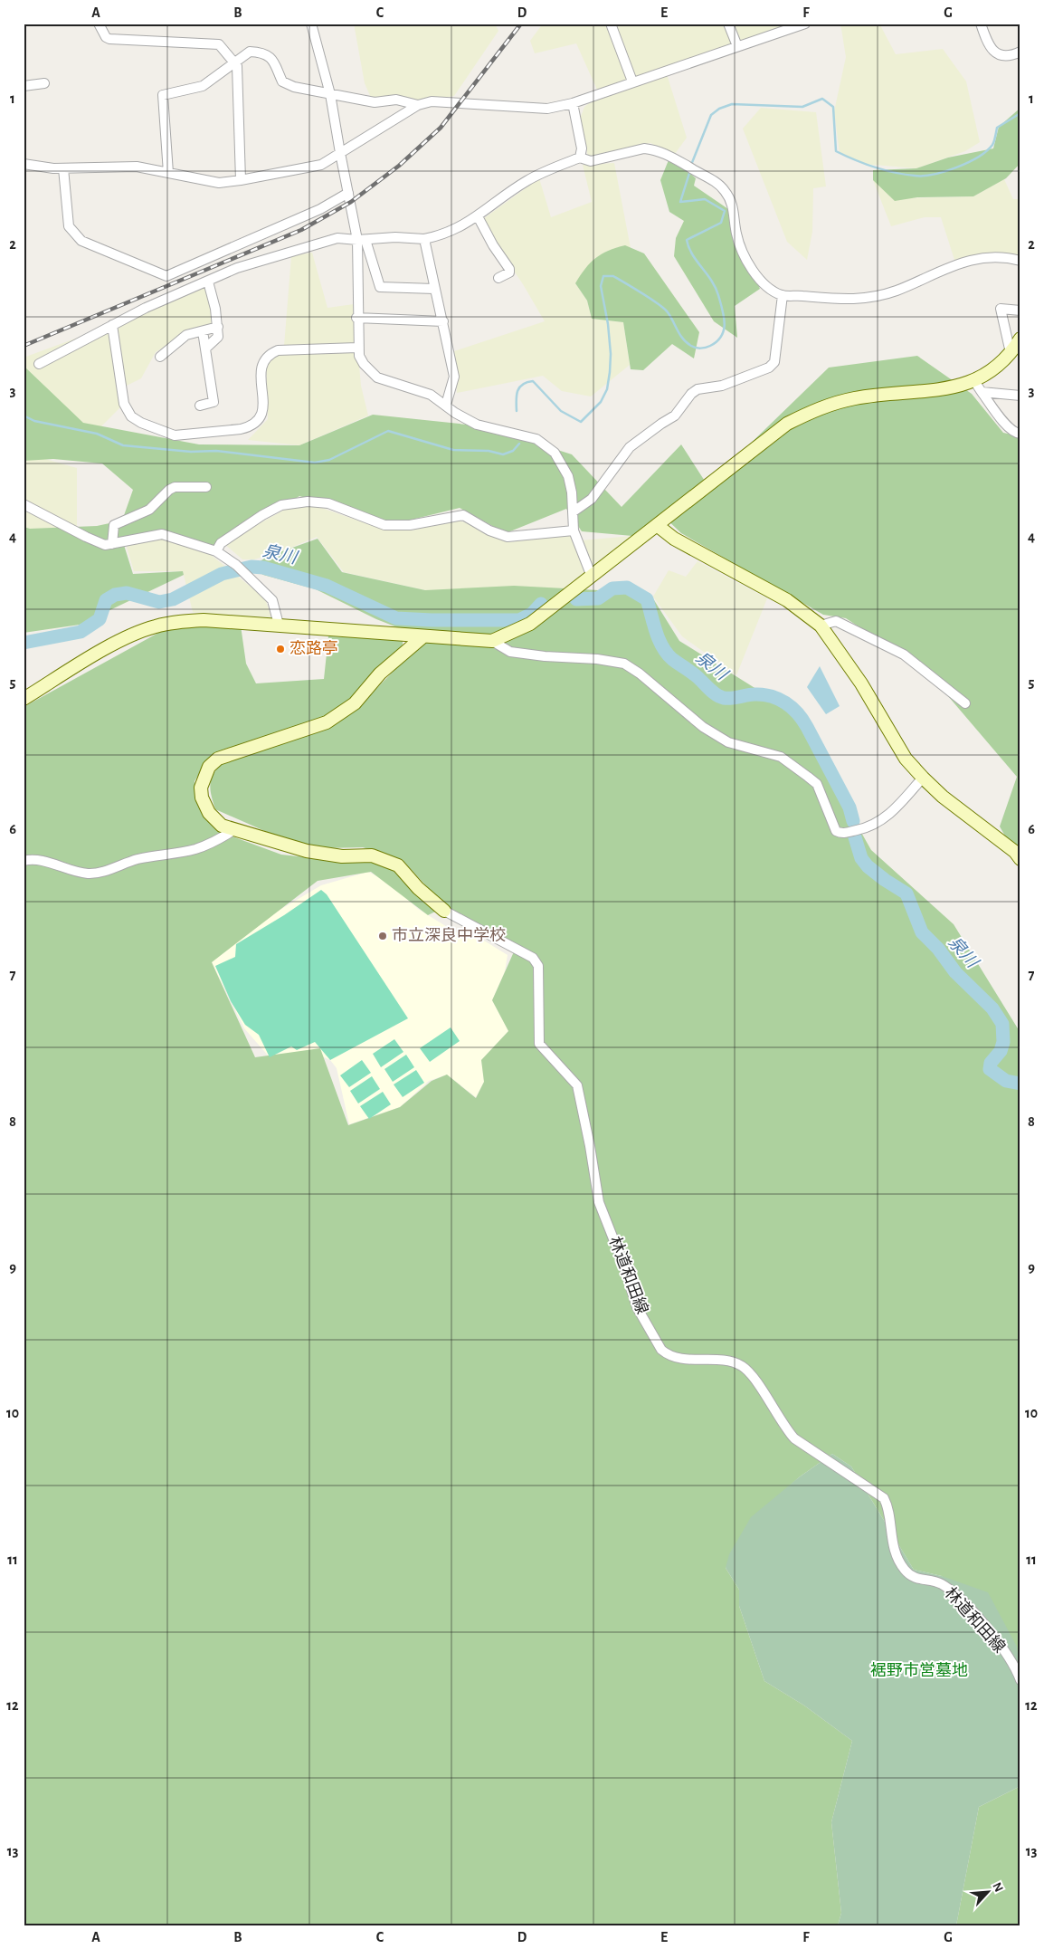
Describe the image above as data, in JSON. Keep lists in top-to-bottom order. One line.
{"streets":{"street":["林道和田線"]},"water":["泉川"],"parks":["裾野市営墓地"],"places":["恋路亭","市立深良中学校"],"north":"top right","grid":{"columns":["A","B","C","D","E","F","G"],"rows":["1","2","3","4","5","6","7","8","9","10","11","12","13"]}}
